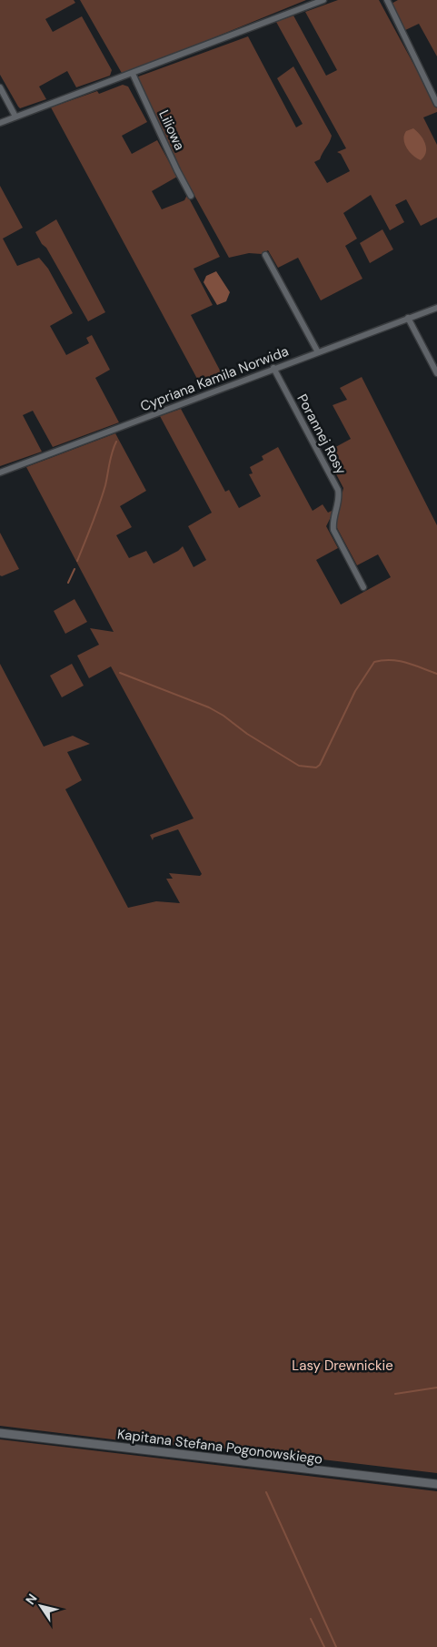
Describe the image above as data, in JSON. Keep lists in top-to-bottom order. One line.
{"streets":{"main road":["Kapitana Stefana Pogonowskiego"],"street":["Liliowa","Cypriana Kamila Norwida","Porannej Rosy"]},"crossings":[["Cypriana Kamila Norwida","Porannej Rosy"]],"parks":["Lasy Drewnickie"],"north":"top left"}
